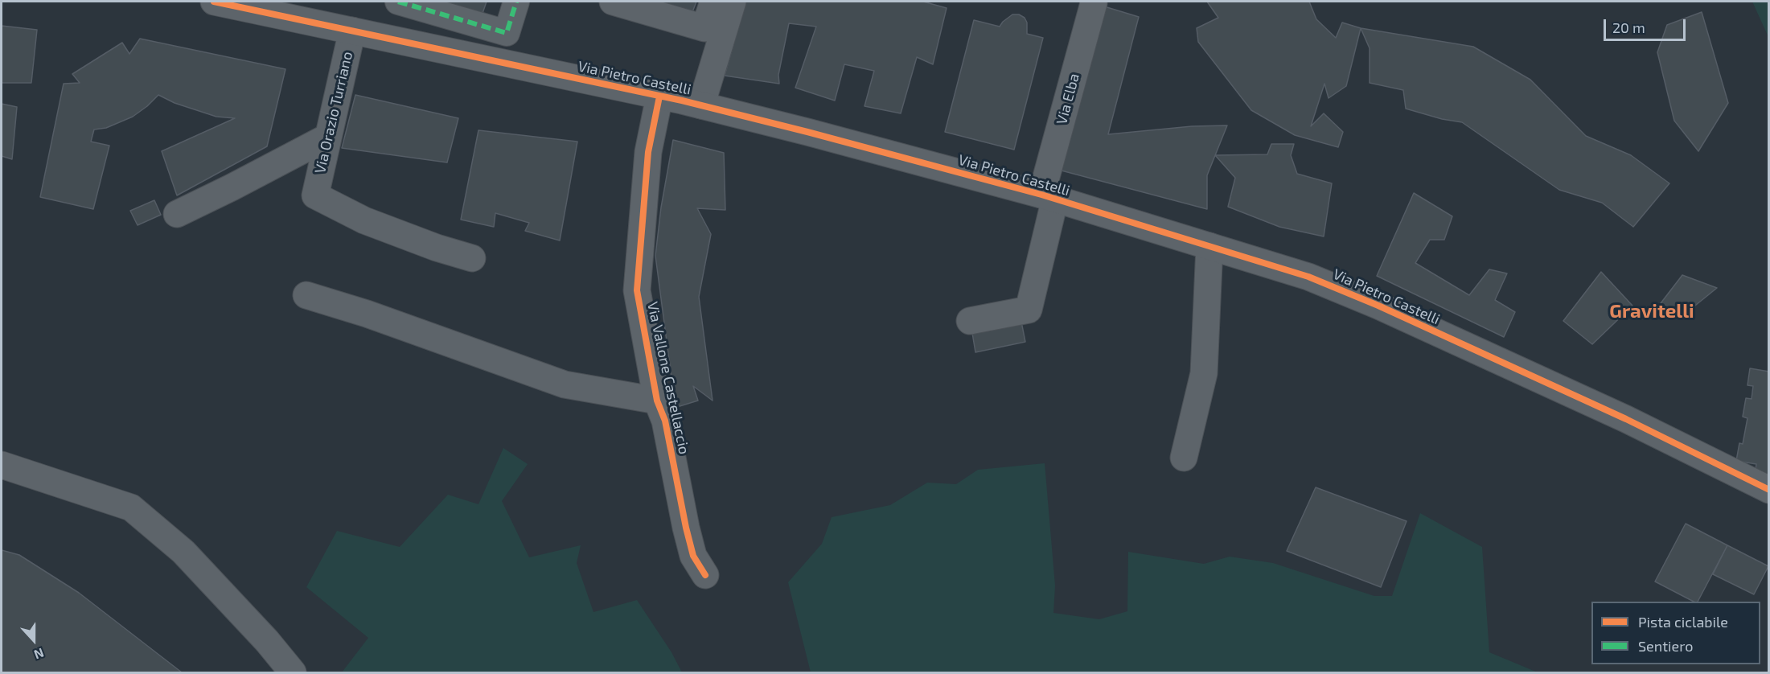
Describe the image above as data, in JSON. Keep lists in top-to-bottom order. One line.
{"streets":{"street":["Via Pietro Castelli","Via Elba","Via Orazio Turriano","Via Vallone Castellaccio"]},"crossings":[["Via Pietro Castelli","Via Elba"],["Via Pietro Castelli","Via Orazio Turriano"],["Via Pietro Castelli","Via Vallone Castellaccio"]],"districts":["Gravitelli"],"legend":["Pista ciclabile","Sentiero"],"scale_bar":"20 m","north":"bottom"}
